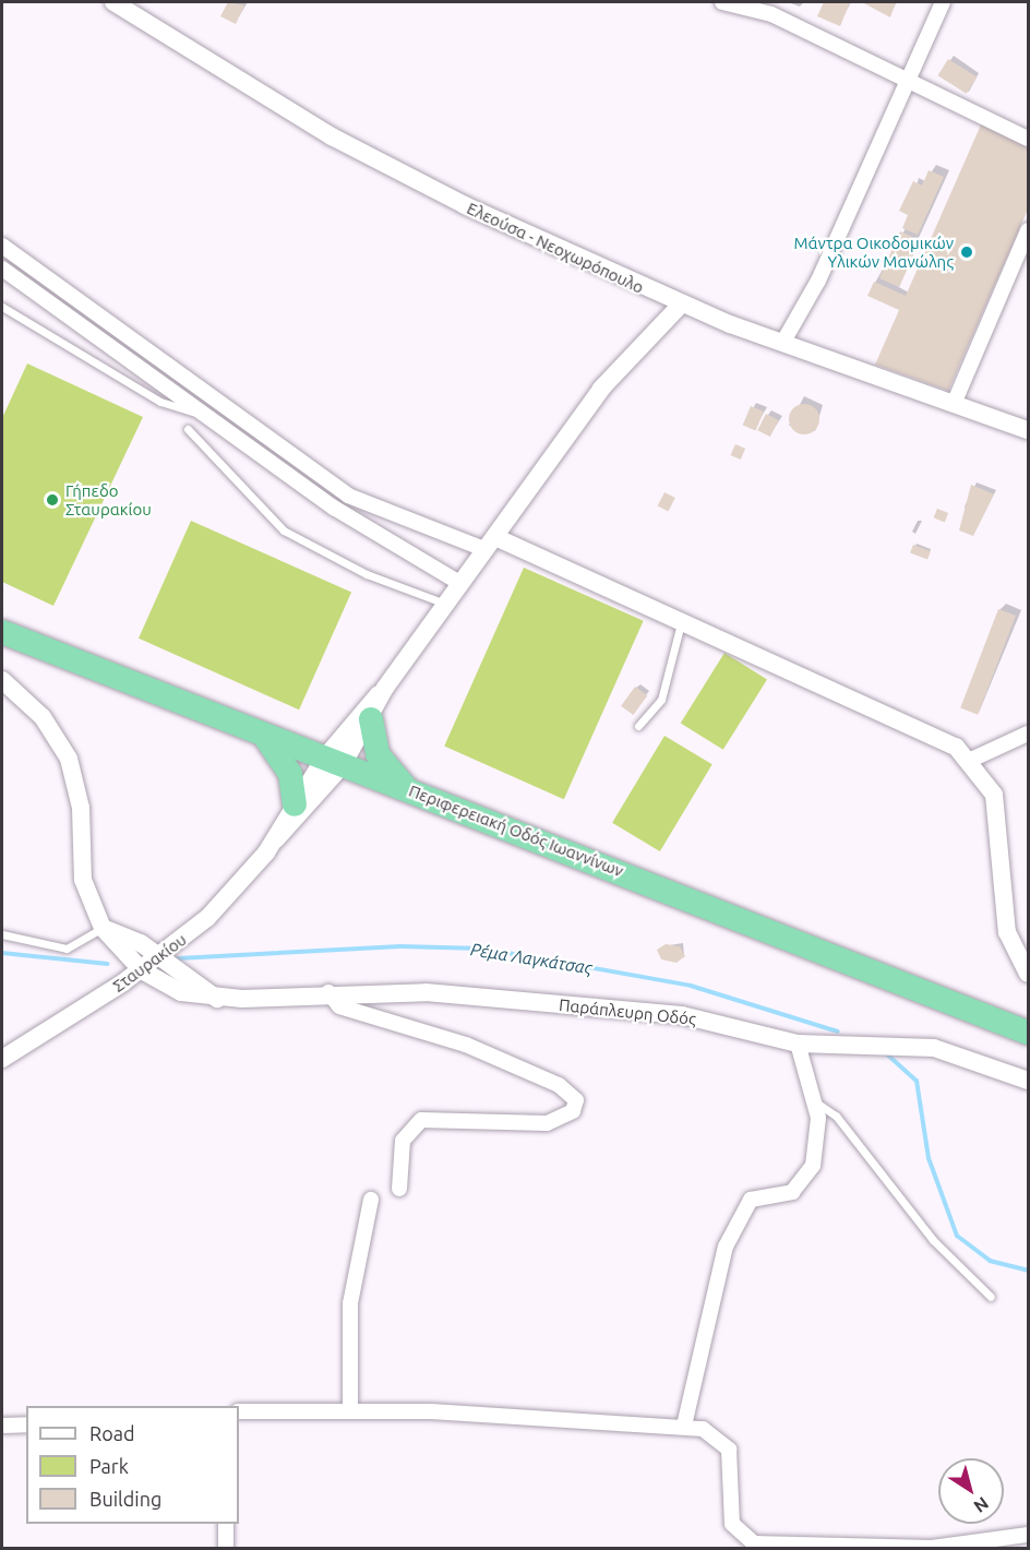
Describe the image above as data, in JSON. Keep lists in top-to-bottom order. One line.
{"streets":{"highway":["Περιφερειακή Οδός Ιωαννίνων"],"street":["Ελεούσα - Νεοχωρόπουλο","Σταυρακίου","Παράπλευρη Οδός"]},"crossings":[["Σταυρακίου","Παράπλευρη Οδός"]],"water":["Ρέμα Λαγκάτσας"],"places":["Μάντρα Οικοδομικών Υλικών Μανώλης","Γήπεδο Σταυρακίου"],"legend":["Road","Park","Building"],"north":"bottom right"}
